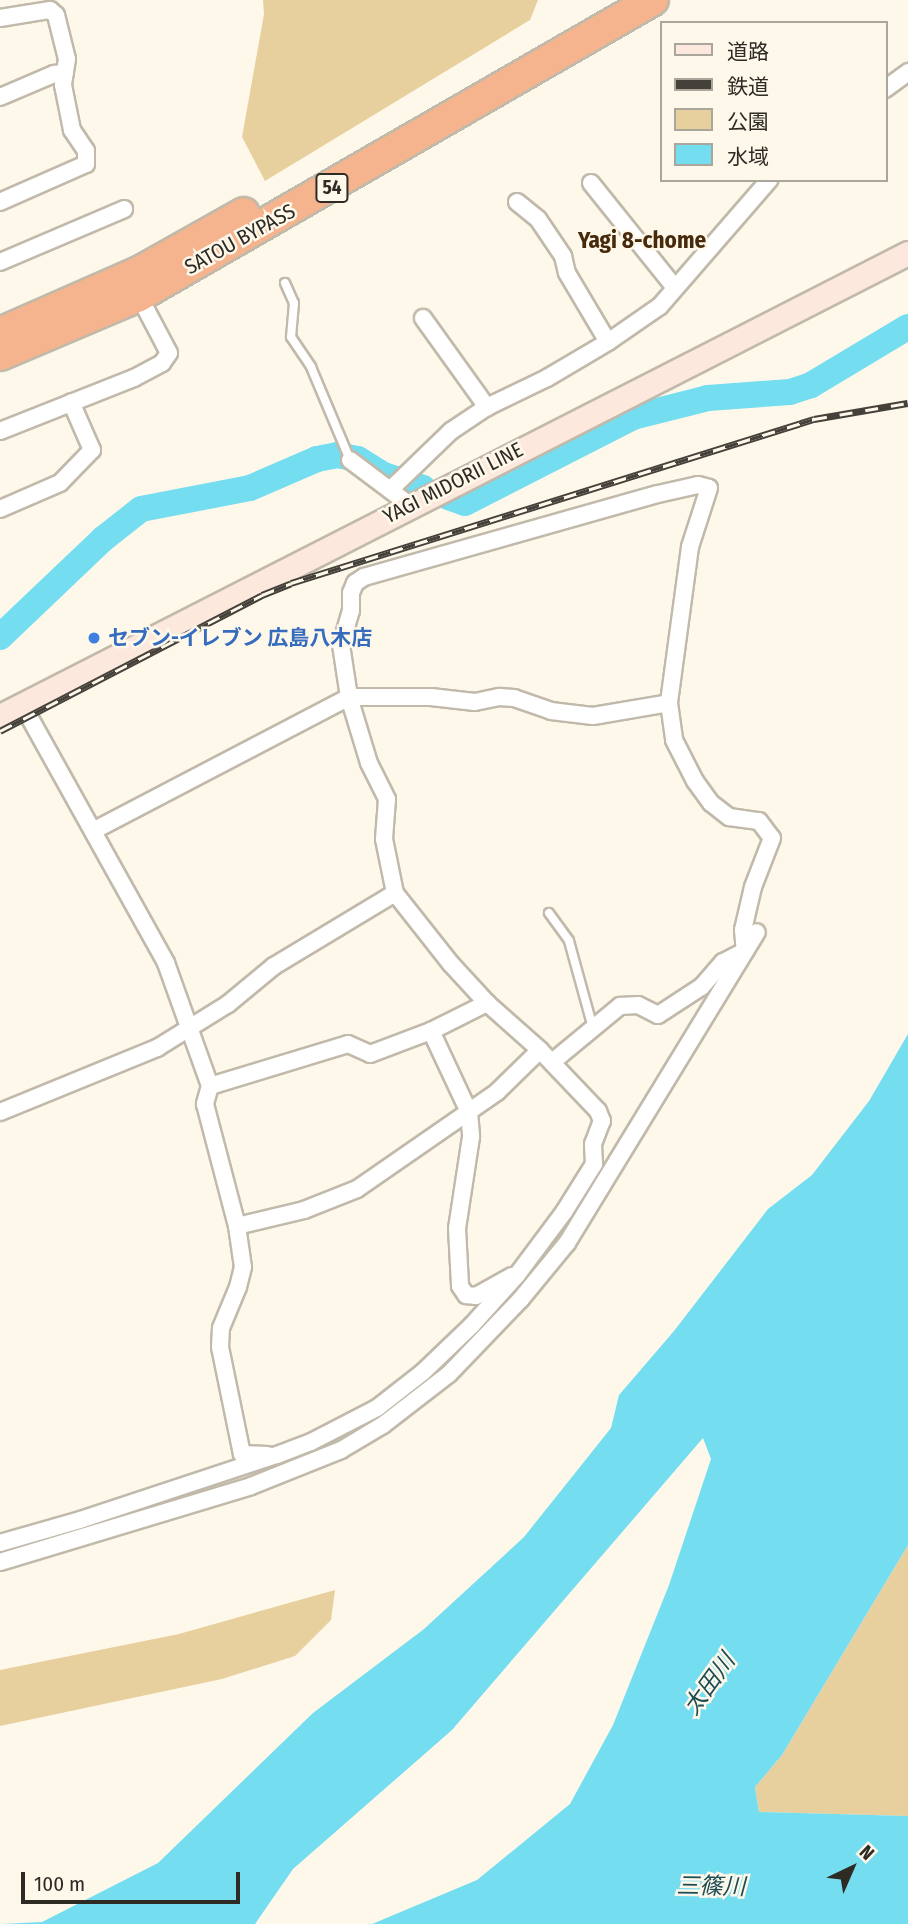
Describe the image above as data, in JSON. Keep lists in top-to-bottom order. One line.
{"streets":{"highway":["54","SATOU BYPASS"],"main road":["YAGI MIDORII LINE"]},"districts":["Yagi 8-chome"],"water":["太田川","三篠川"],"places":["セブン-イレブン 広島八木店"],"legend":["道路","鉄道","公園","水域"],"scale_bar":"100 m","north":"top right"}
